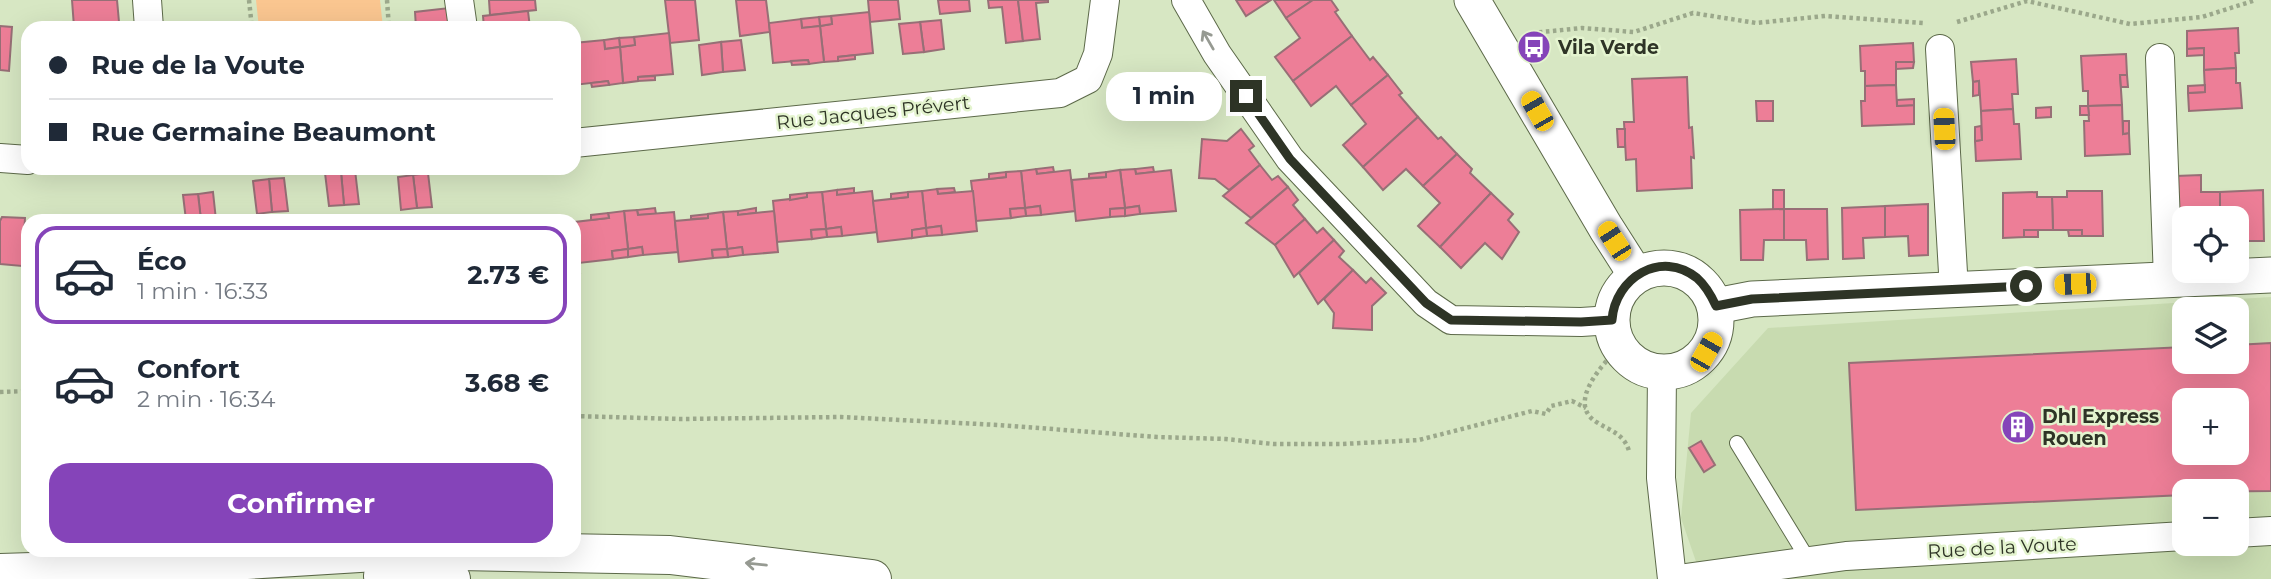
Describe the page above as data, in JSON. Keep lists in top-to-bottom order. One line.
{"streets":{"street":["Rue Jacques Prévert","Rue de la Voute"]},"places":{"bus stop":["Vila Verde"],"building":["Dhl Express Rouen"]},"page":{"banner":["Rue de la Voute","Rue Germaine Beaumont"],"bubble":"1 min","map_buttons":["+","−"],"list":[{"name":"Éco","note":"1 min · 16:33","value":"2.73 €"},{"name":"Confort","note":"2 min · 16:34","value":"3.68 €"}],"buttons":"Confirmer"}}
